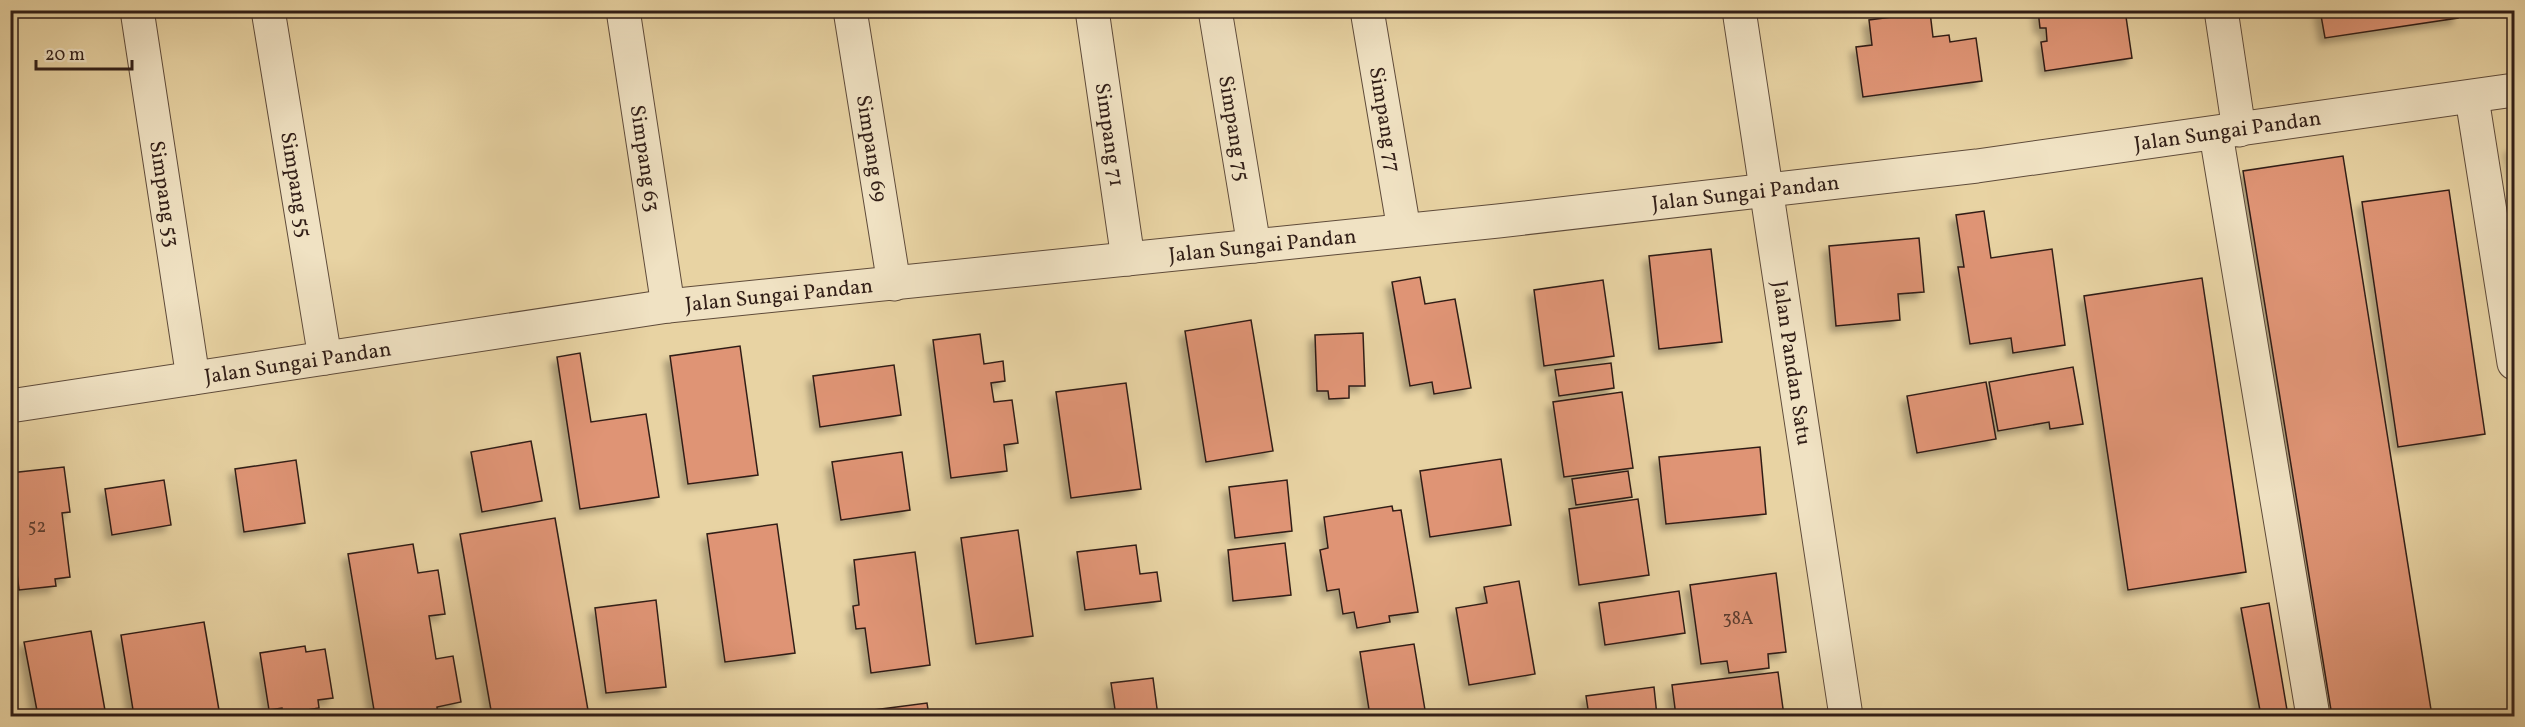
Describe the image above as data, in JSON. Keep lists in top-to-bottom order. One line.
{"streets":{"street":["Simpang 77","Simpang 75","Jalan Sungai Pandan","Simpang 71","Simpang 69","Simpang 63","Simpang 55","Simpang 53","Jalan Pandan Satu"]},"crossings":[["Simpang 77","Jalan Sungai Pandan"],["Simpang 75","Jalan Sungai Pandan"],["Jalan Sungai Pandan","Simpang 71"],["Jalan Sungai Pandan","Simpang 69"],["Jalan Sungai Pandan","Simpang 63"],["Jalan Sungai Pandan","Simpang 55"],["Jalan Sungai Pandan","Simpang 53"],["Jalan Sungai Pandan","Jalan Pandan Satu"]],"house_numbers":["52","38A"],"scale_bar":"20 m"}
